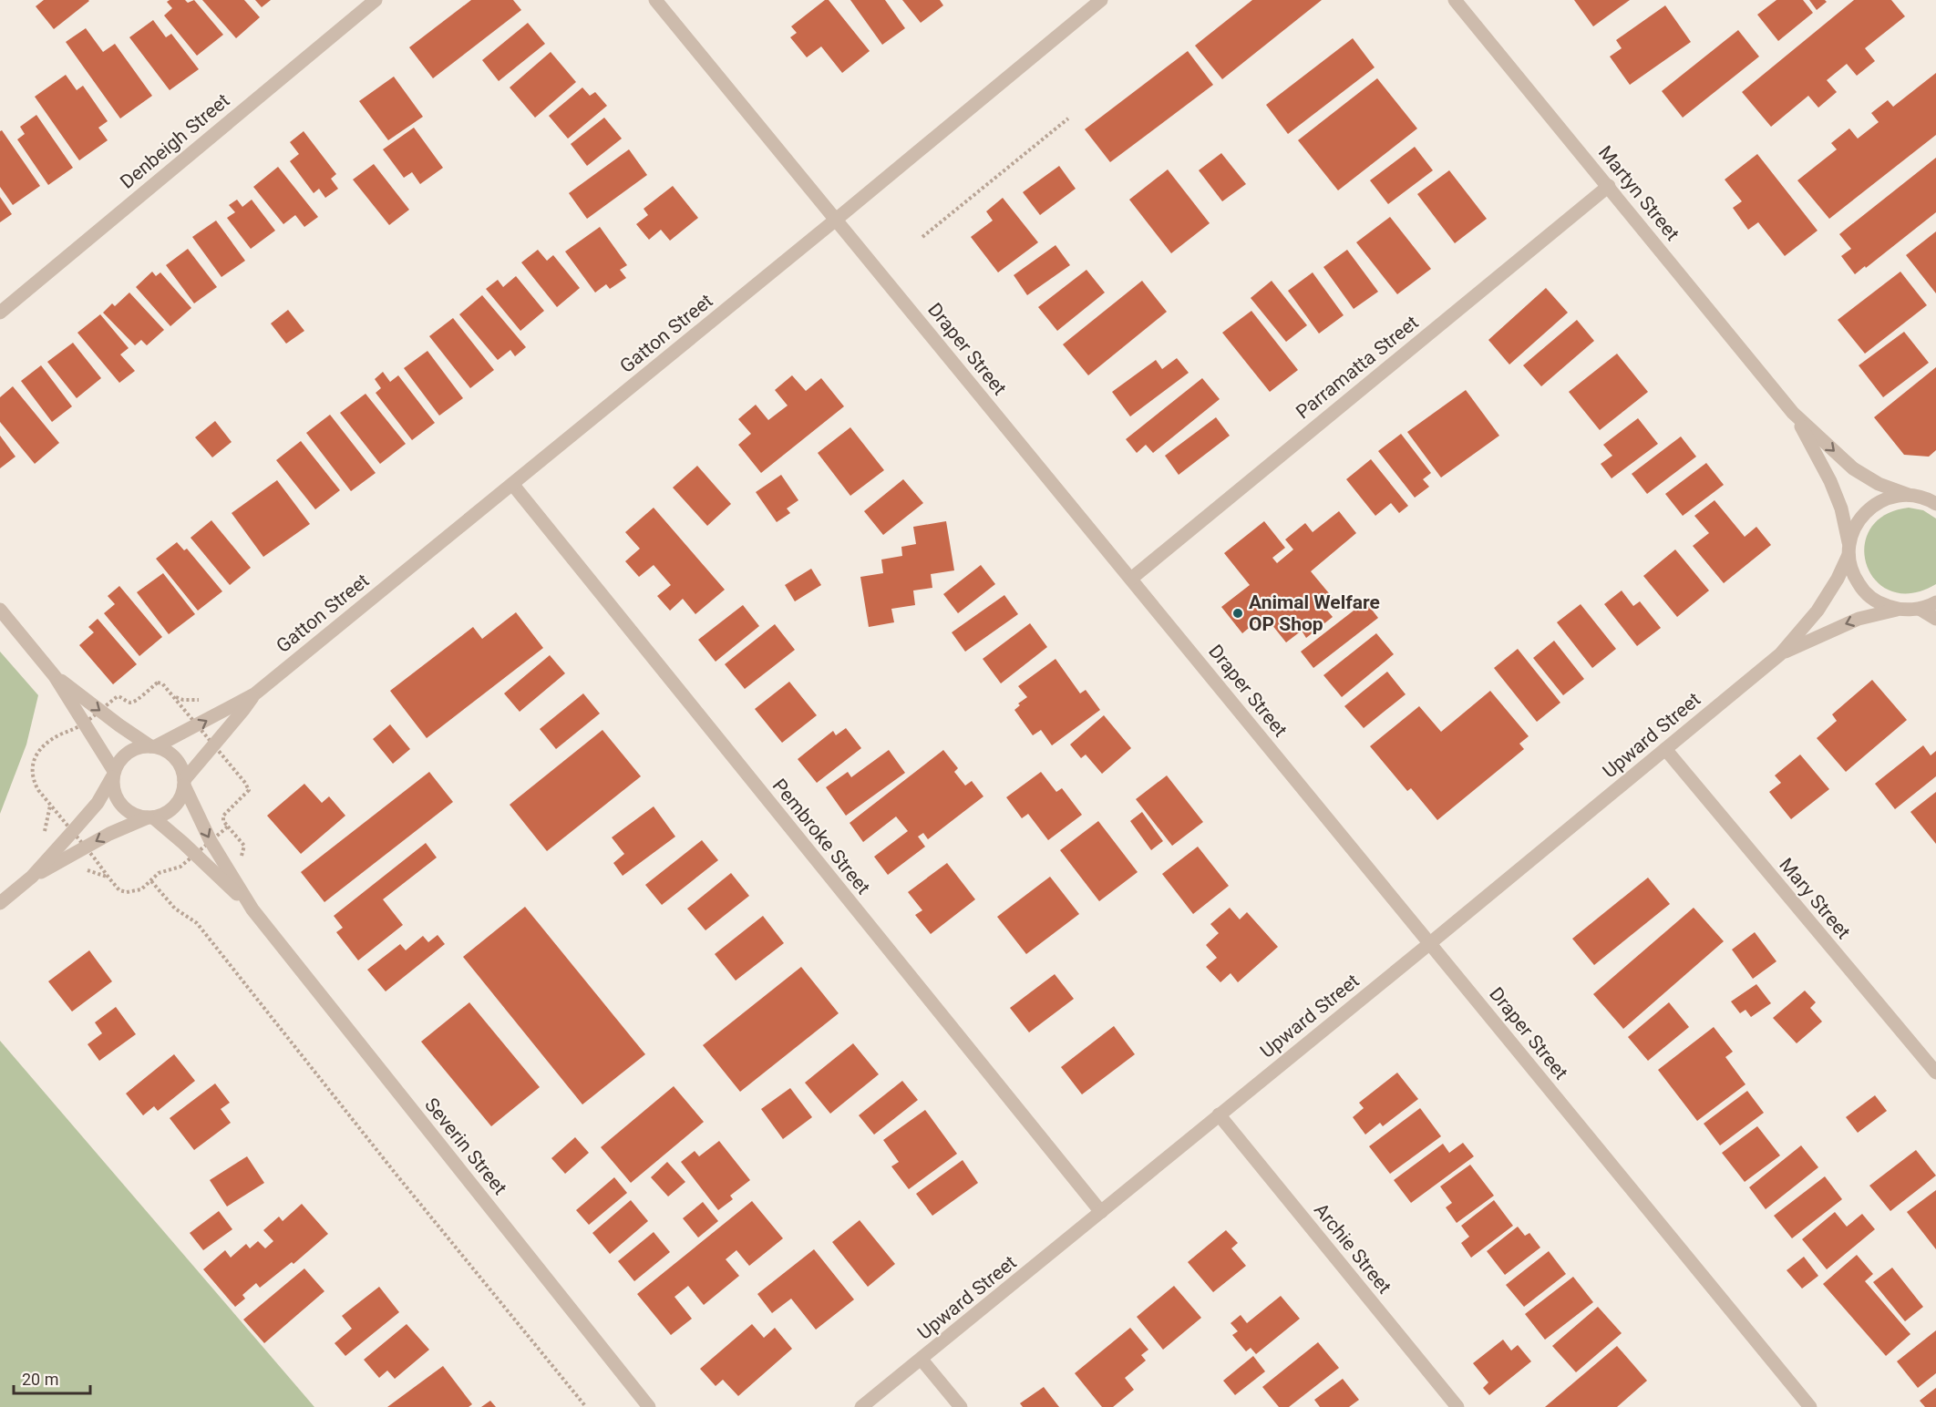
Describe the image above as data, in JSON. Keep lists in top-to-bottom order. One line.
{"streets":{"street":["Denbeigh Street","Martyn Street","Gatton Street","Draper Street","Parramatta Street","Upward Street","Pembroke Street","Mary Street","Severin Street","Archie Street"]},"crossings":[["Martyn Street","Parramatta Street"],["Martyn Street","Upward Street"],["Gatton Street","Draper Street"],["Gatton Street","Pembroke Street"],["Gatton Street","Severin Street"],["Draper Street","Parramatta Street"],["Draper Street","Upward Street"],["Upward Street","Pembroke Street"],["Upward Street","Mary Street"],["Upward Street","Archie Street"]],"places":["Animal Welfare OP Shop"],"scale_bar":"20 m"}
